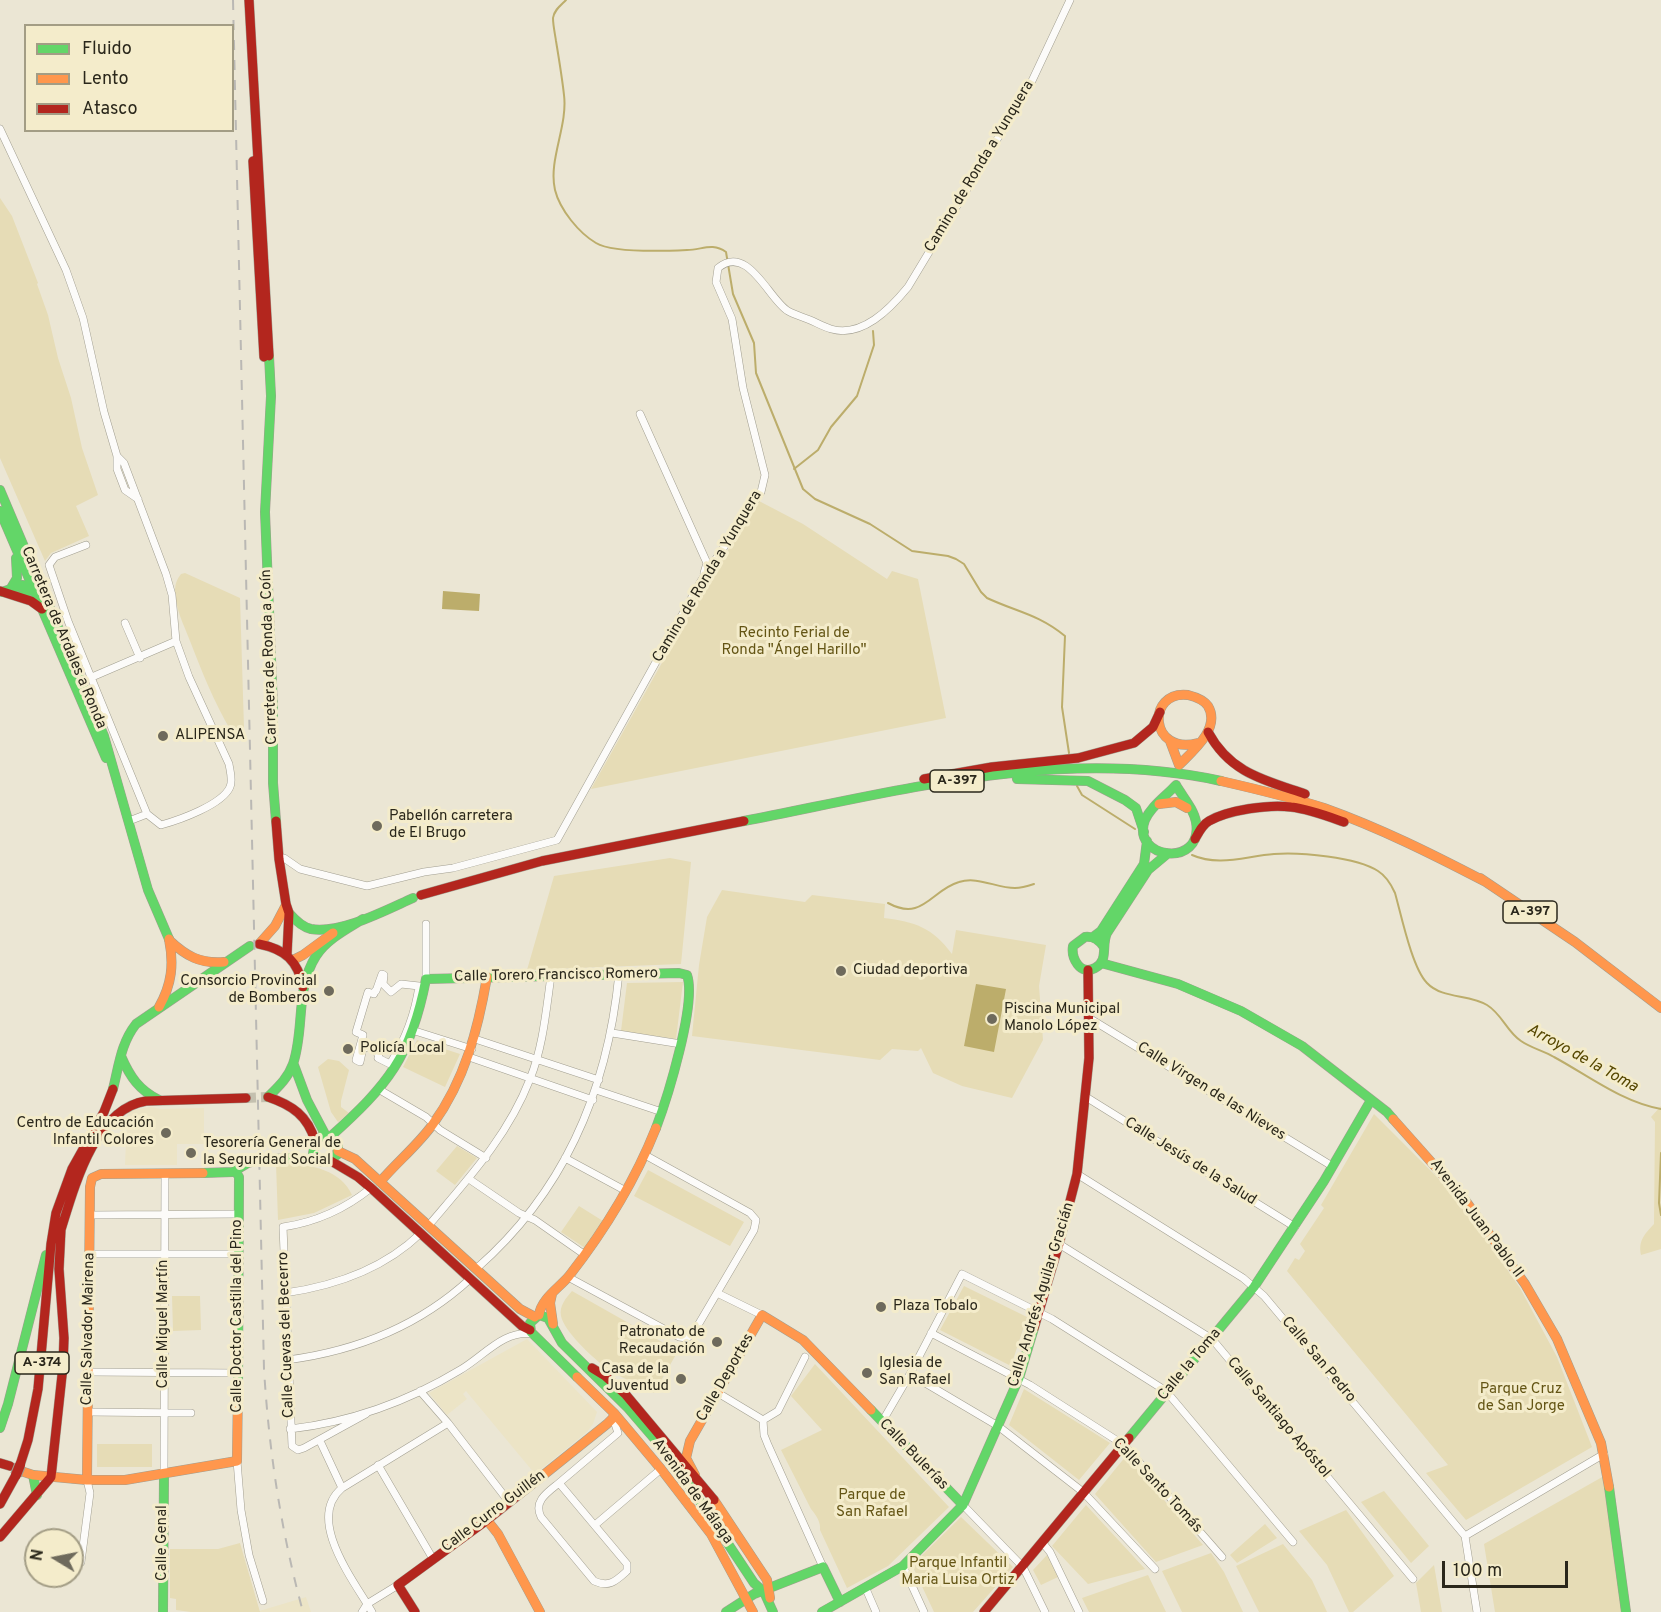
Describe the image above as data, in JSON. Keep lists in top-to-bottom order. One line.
{"streets":{"main road":["Carretera de Ardales a Ronda","Carretera de Ronda a Coín","A-397","Calle Torero Francisco Romero","Avenida Juan Pablo II","Calle Andrés Aguilar Gracián","Calle Doctor Castilla del Pino","Calle Salvador Mairena","A-374","Calle la Toma","Calle Deportes","Calle Bulerías","Avenida de Málaga","Calle Curro Guillén","Calle Genal"],"street":["Camino de Ronda a Yunquera","Calle Virgen de las Nieves","Calle Jesús de la Salud","Calle Miguel Martín","Calle Cuevas del Becerro","Calle San Pedro","Calle Santiago Apóstol","Calle Santo Tomás"]},"crossings":[["Camino de Ronda a Yunquera","Carretera de Ronda a Coín"],["Calle Virgen de las Nieves","Calle Andrés Aguilar Gracián"],["Calle Virgen de las Nieves","Calle la Toma"],["Calle Jesús de la Salud","Calle Andrés Aguilar Gracián"],["Calle Jesús de la Salud","Calle la Toma"],["Avenida Juan Pablo II","Calle Andrés Aguilar Gracián"],["Avenida Juan Pablo II","Calle la Toma"],["Calle Andrés Aguilar Gracián","Calle San Pedro"],["Calle Andrés Aguilar Gracián","Calle Santiago Apóstol"],["Calle Andrés Aguilar Gracián","Calle Bulerías"],["Calle Andrés Aguilar Gracián","Calle Santo Tomás"],["Calle Miguel Martín","Calle Salvador Mairena"],["Calle Miguel Martín","Calle Genal"],["Calle Cuevas del Becerro","Avenida de Málaga"],["Calle San Pedro","Calle la Toma"],["Calle la Toma","Calle Santiago Apóstol"],["Calle la Toma","Calle Bulerías"],["Calle la Toma","Calle Santo Tomás"],["Calle Deportes","Calle Bulerías"],["Avenida de Málaga","Calle Curro Guillén"]],"water":["Arroyo de la Toma"],"parks":["Recinto Ferial de Ronda \"Ángel Harillo\"","Parque Cruz de San Jorge","Parque de San Rafael","Parque Infantil Maria Luisa Ortiz"],"places":["ALIPENSA","Pabellón carretera de El Brugo","Ciudad deportiva","Consorcio Provincial de Bomberos","Piscina Municipal Manolo López","Policía Local","Centro de Educación Infantil Colores","Tesorería General de la Seguridad Social","Plaza Tobalo","Patronato de Recaudación","Iglesia de San Rafael","Casa de la Juventud"],"legend":["Fluido","Lento","Atasco"],"scale_bar":"100 m","north":"left"}
